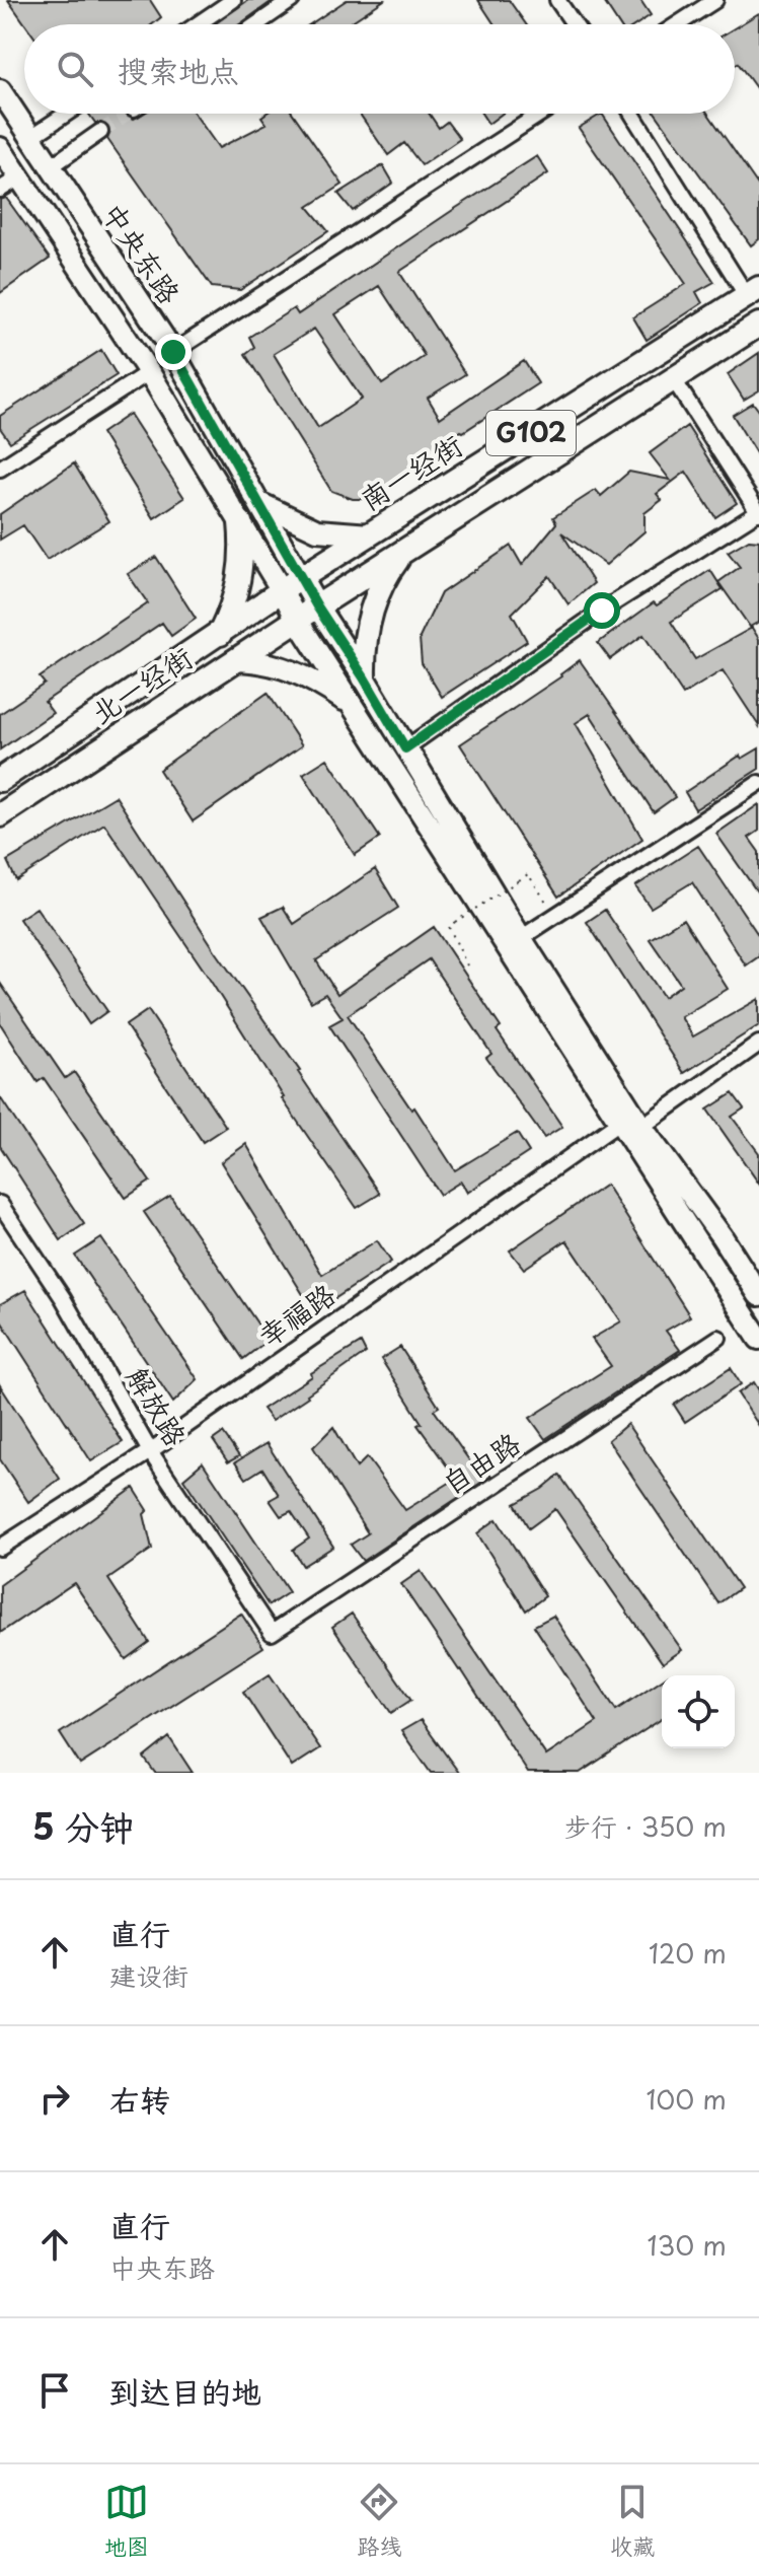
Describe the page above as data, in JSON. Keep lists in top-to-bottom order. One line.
{"streets":{"highway":["G102","南一经街","北一经街"],"main road":["中央东路"],"street":["幸福路","解放路","自由路"]},"crossings":[["中央东路","G102"],["中央东路","南一经街"],["中央东路","北一经街"],["中央东路","幸福路"],["G102","北一经街"],["南一经街","北一经街"],["幸福路","解放路"],["解放路","自由路"]],"page":{"search":"搜索地点","heading":["5 分钟","步行 · 350 m"],"list":[["直行","建设街","120 m"],["右转","100 m"],["直行","中央东路","130 m"],"到达目的地"],"nav":["地图","路线","收藏"]}}
